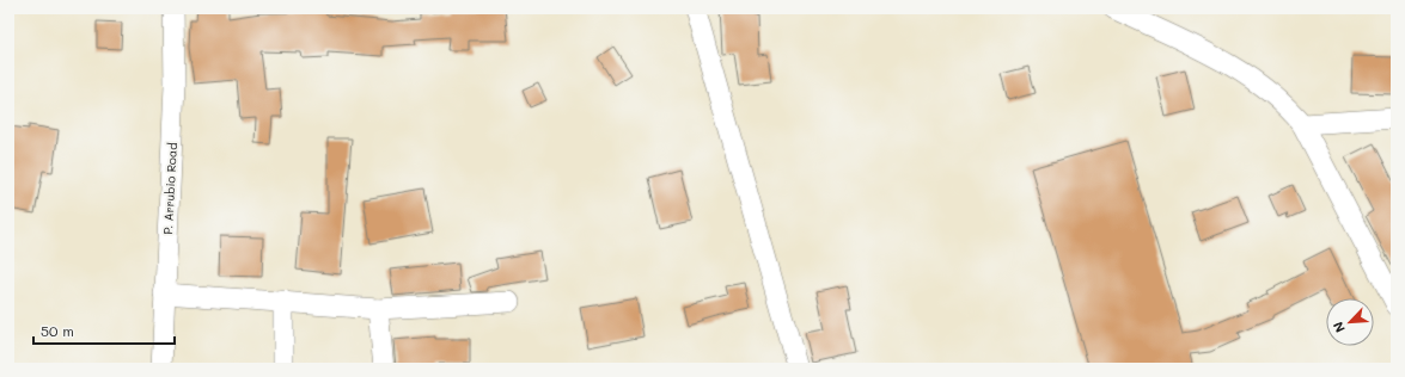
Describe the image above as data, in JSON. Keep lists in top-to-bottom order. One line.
{"streets":{"street":["P. Arrubio Road"]},"scale_bar":"50 m","north":"bottom left"}
